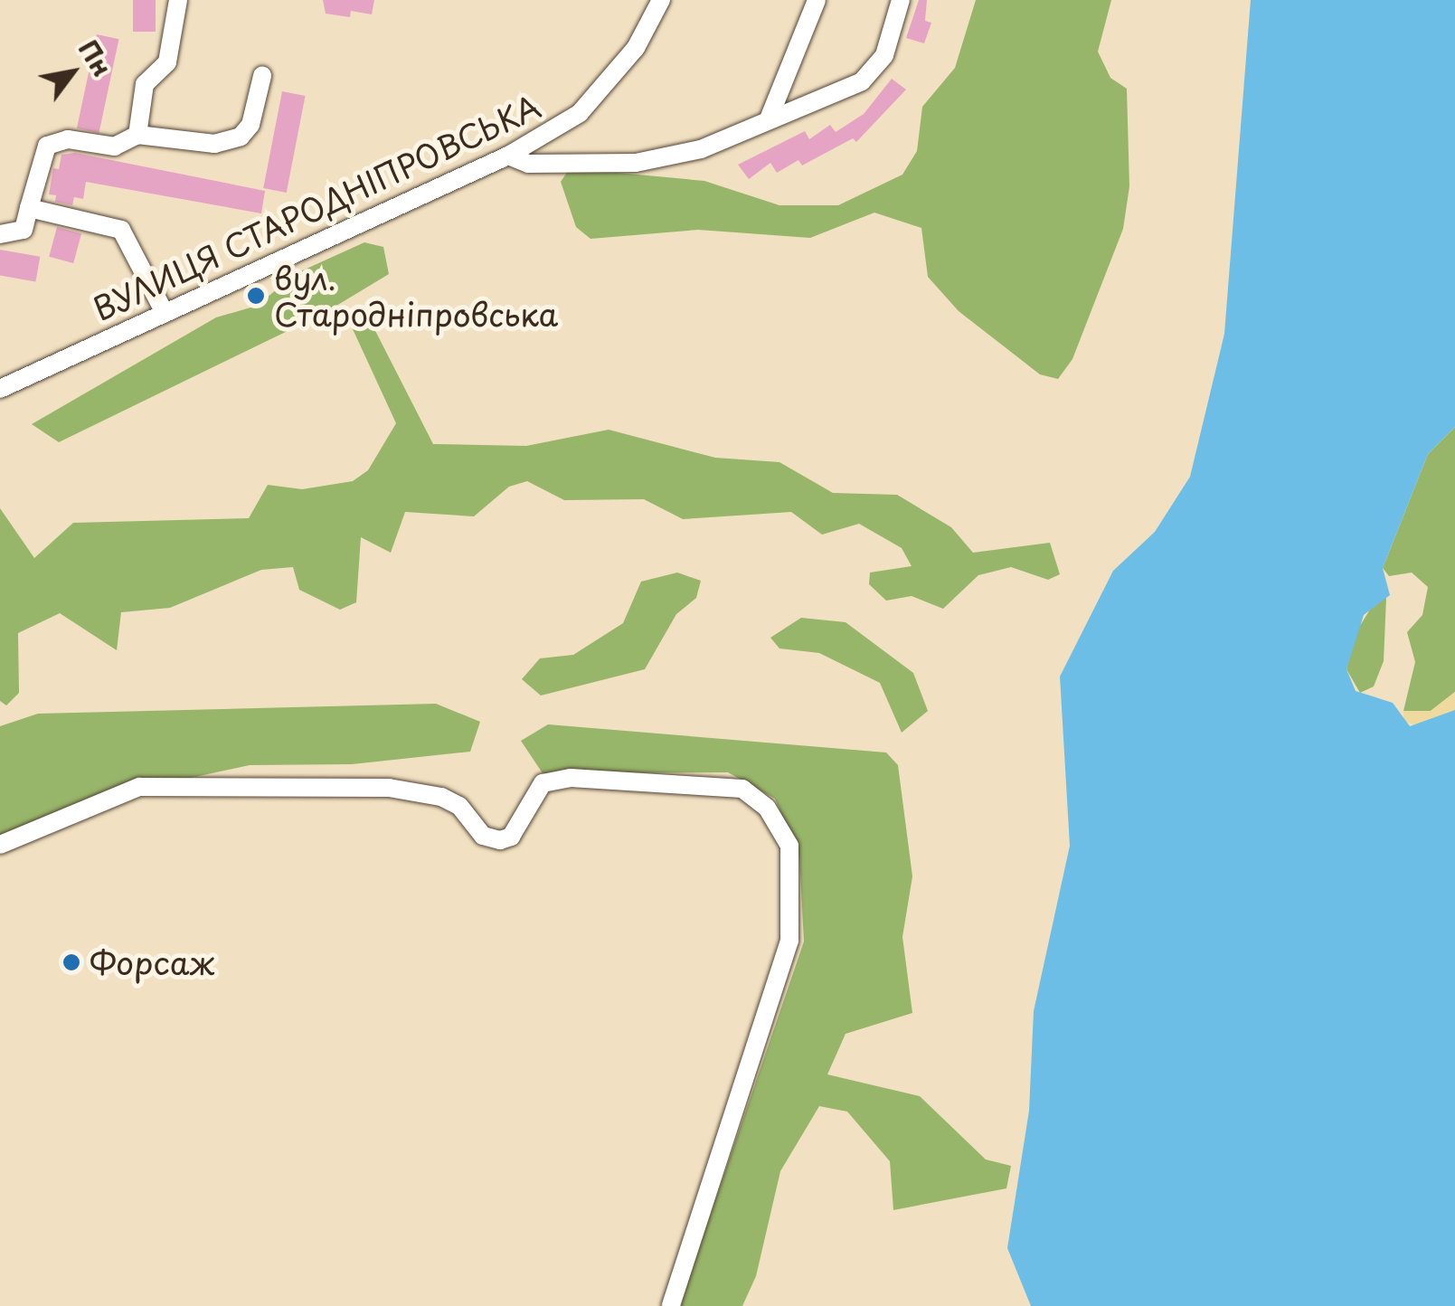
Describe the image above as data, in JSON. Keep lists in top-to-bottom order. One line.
{"streets":{"street":["ВУЛИЦЯ СТАРОДНІПРОВСЬКА"]},"places":["вул. Стародніпровська","Форсаж"],"north":"top right"}
